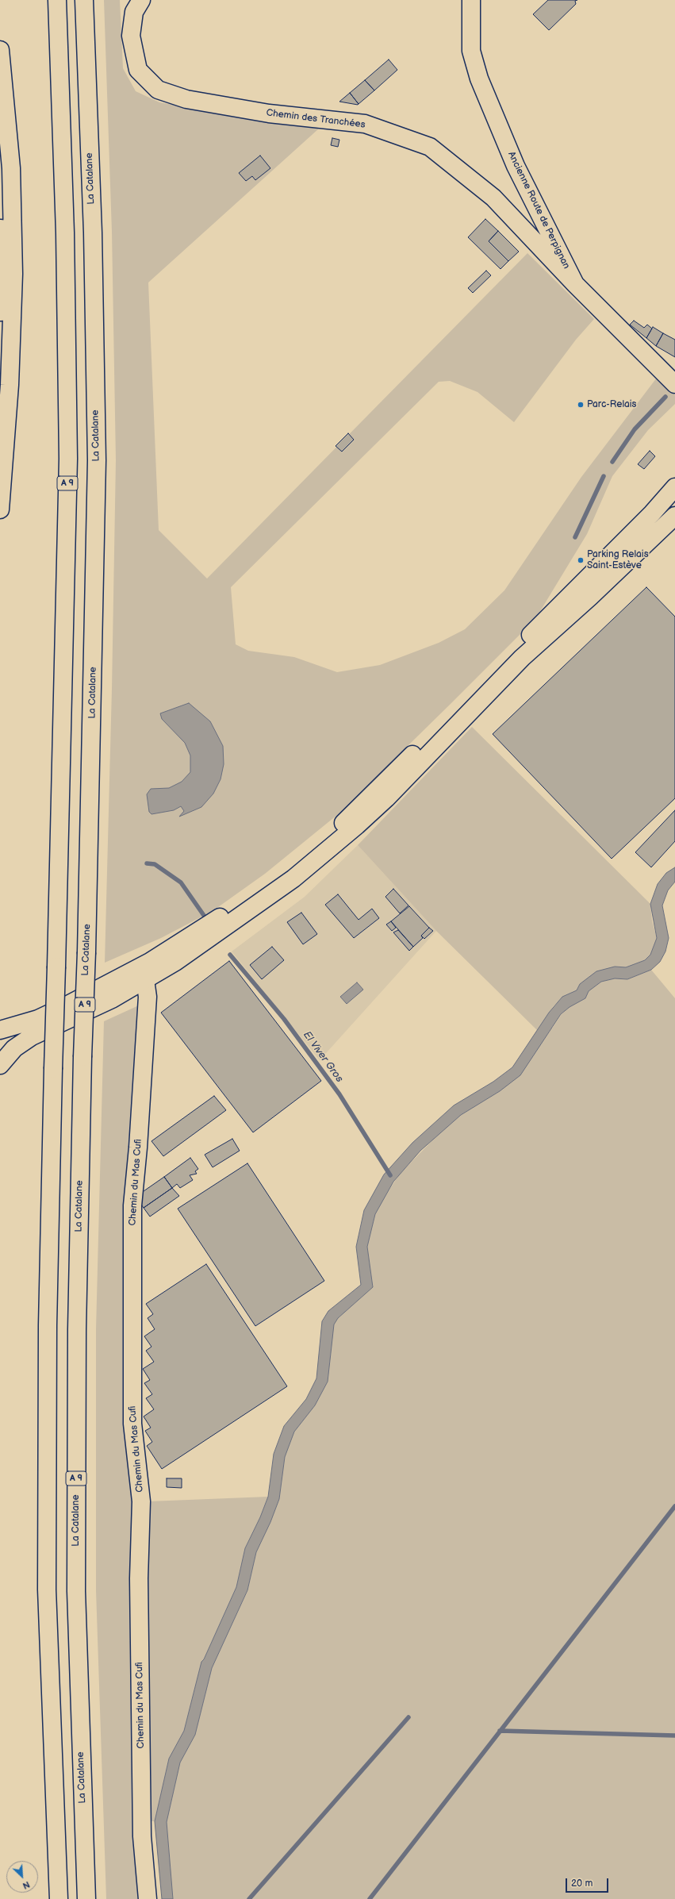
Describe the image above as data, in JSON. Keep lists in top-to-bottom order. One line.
{"streets":{"main road":["Chemin des Tranchées","La Catalane","Ancienne Route de Perpignan","A 9","Chemin du Mas Cufi"]},"crossings":[["Chemin des Tranchées","Ancienne Route de Perpignan"]],"water":["El Viver Gros"],"places":["Parc-Relais","Parking Relais Saint-Estève"],"scale_bar":"20 m","north":"bottom right"}
